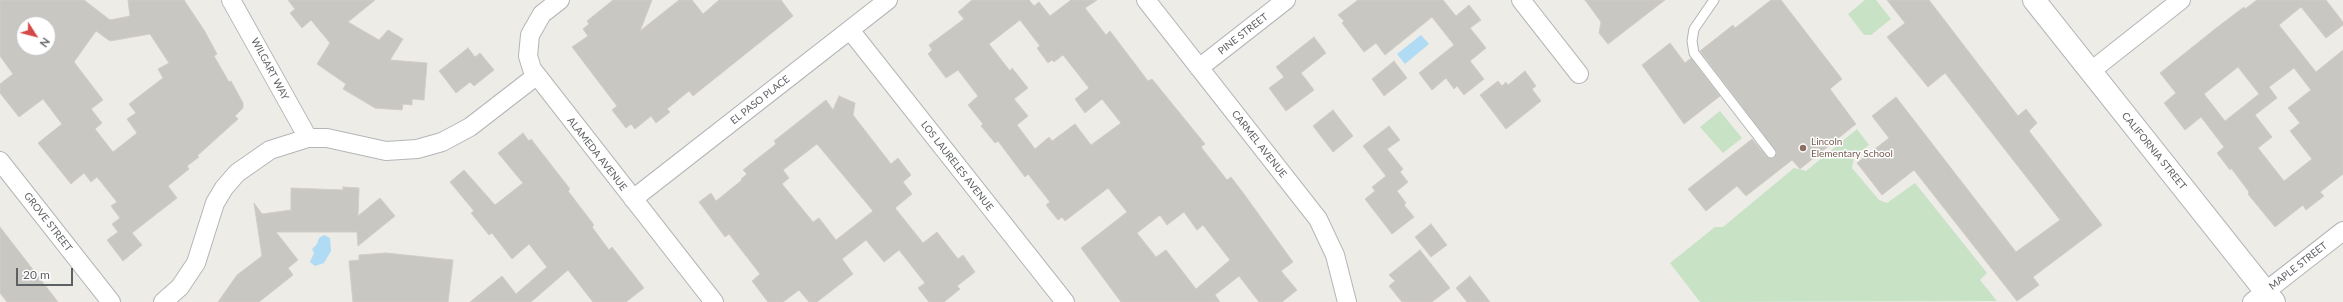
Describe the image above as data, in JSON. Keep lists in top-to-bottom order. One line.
{"streets":{"street":["PINE STREET","WILGART WAY","EL PASO PLACE","CARMEL AVENUE","CALIFORNIA STREET","ALAMEDA AVENUE","LOS LAURELES AVENUE","GROVE STREET","MAPLE STREET"]},"crossings":[["PINE STREET","CARMEL AVENUE"],["EL PASO PLACE","ALAMEDA AVENUE"],["EL PASO PLACE","LOS LAURELES AVENUE"],["CALIFORNIA STREET","MAPLE STREET"]],"places":["Lincoln Elementary School"],"scale_bar":"20 m","north":"bottom right"}
